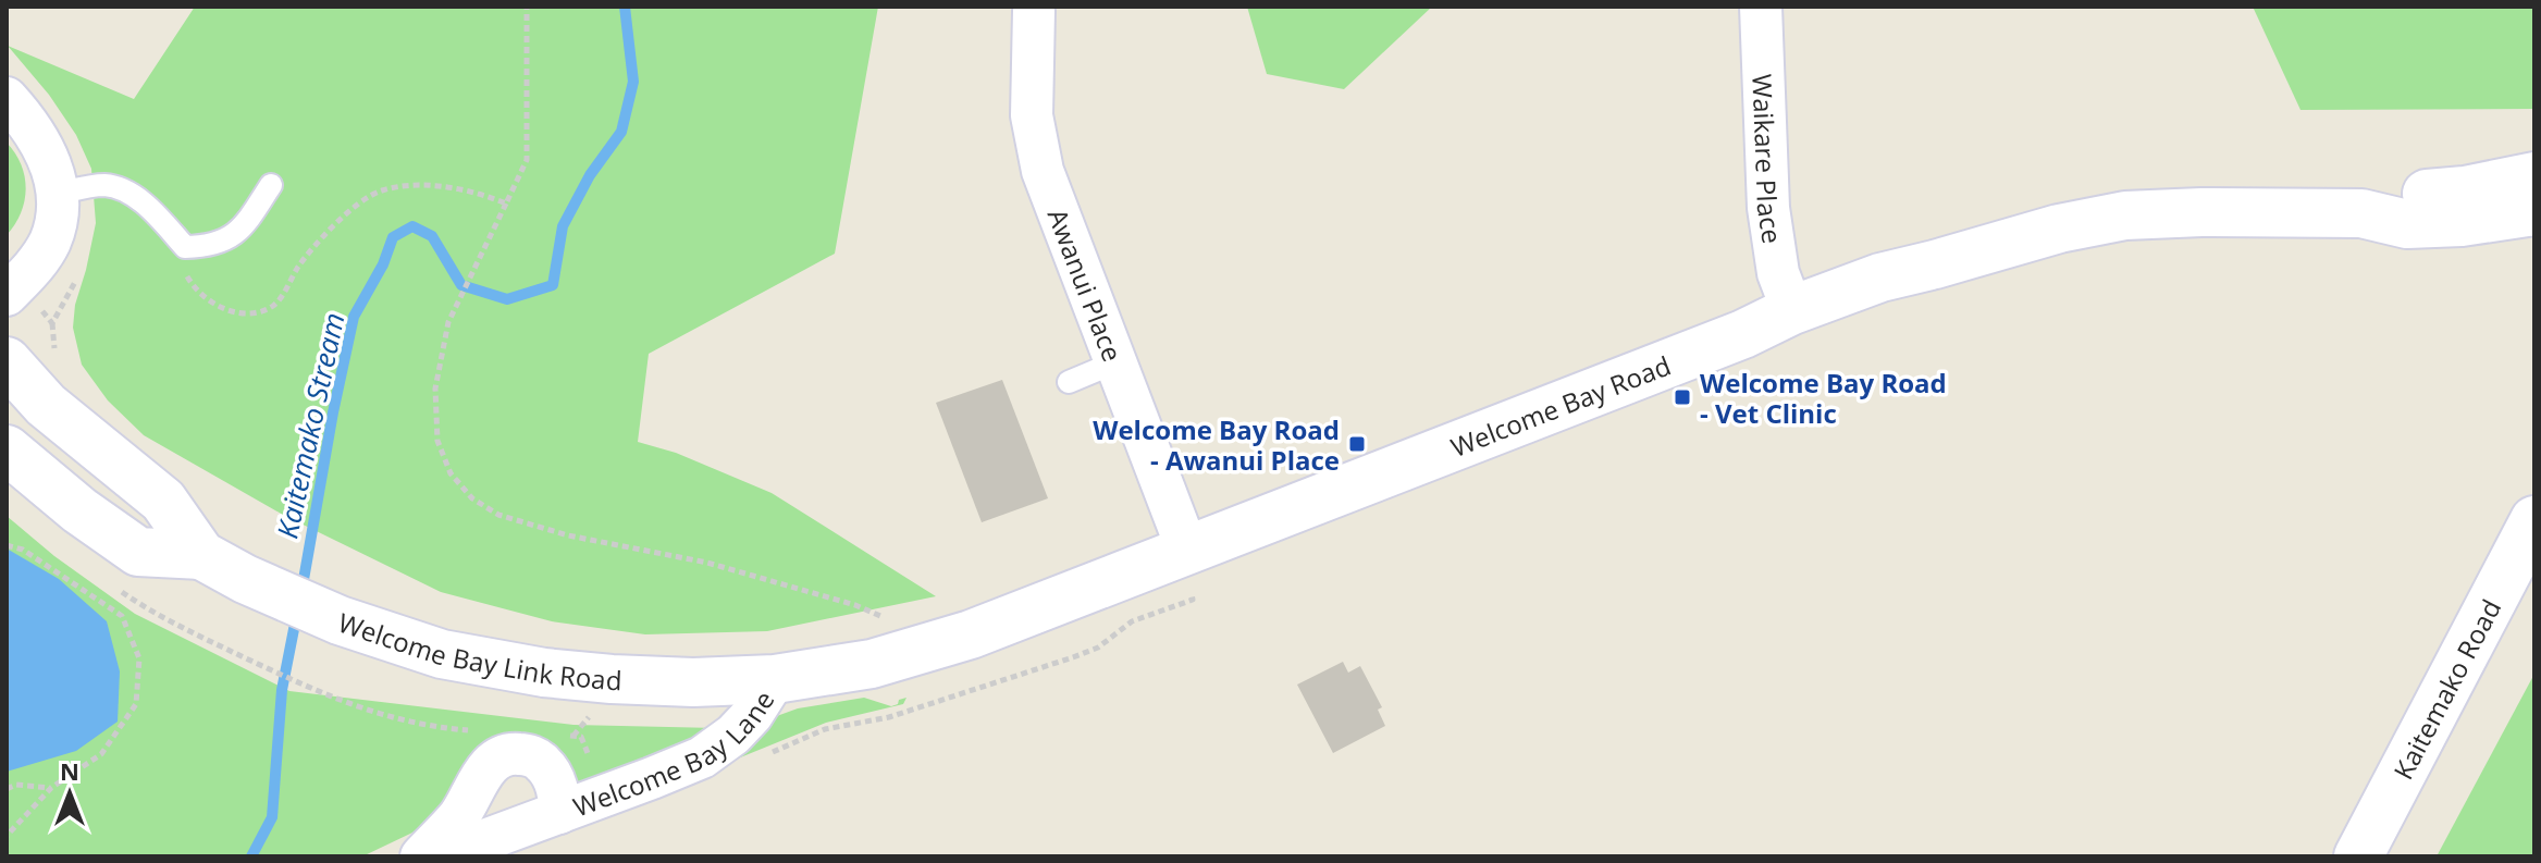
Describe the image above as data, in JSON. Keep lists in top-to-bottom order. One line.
{"streets":{"main road":["Welcome Bay Road","Welcome Bay Link Road","Kaitemako Road"],"street":["Waikare Place","Awanui Place","Welcome Bay Lane"]},"crossings":[["Waikare Place","Welcome Bay Road"],["Awanui Place","Welcome Bay Road"],["Welcome Bay Road","Welcome Bay Link Road"],["Welcome Bay Road","Welcome Bay Lane"],["Welcome Bay Link Road","Welcome Bay Lane"]],"water":["Kaitemako Stream"],"places":{"transit":["Welcome Bay Road - Vet Clinic","Welcome Bay Road - Awanui Place"]},"north":"top"}
